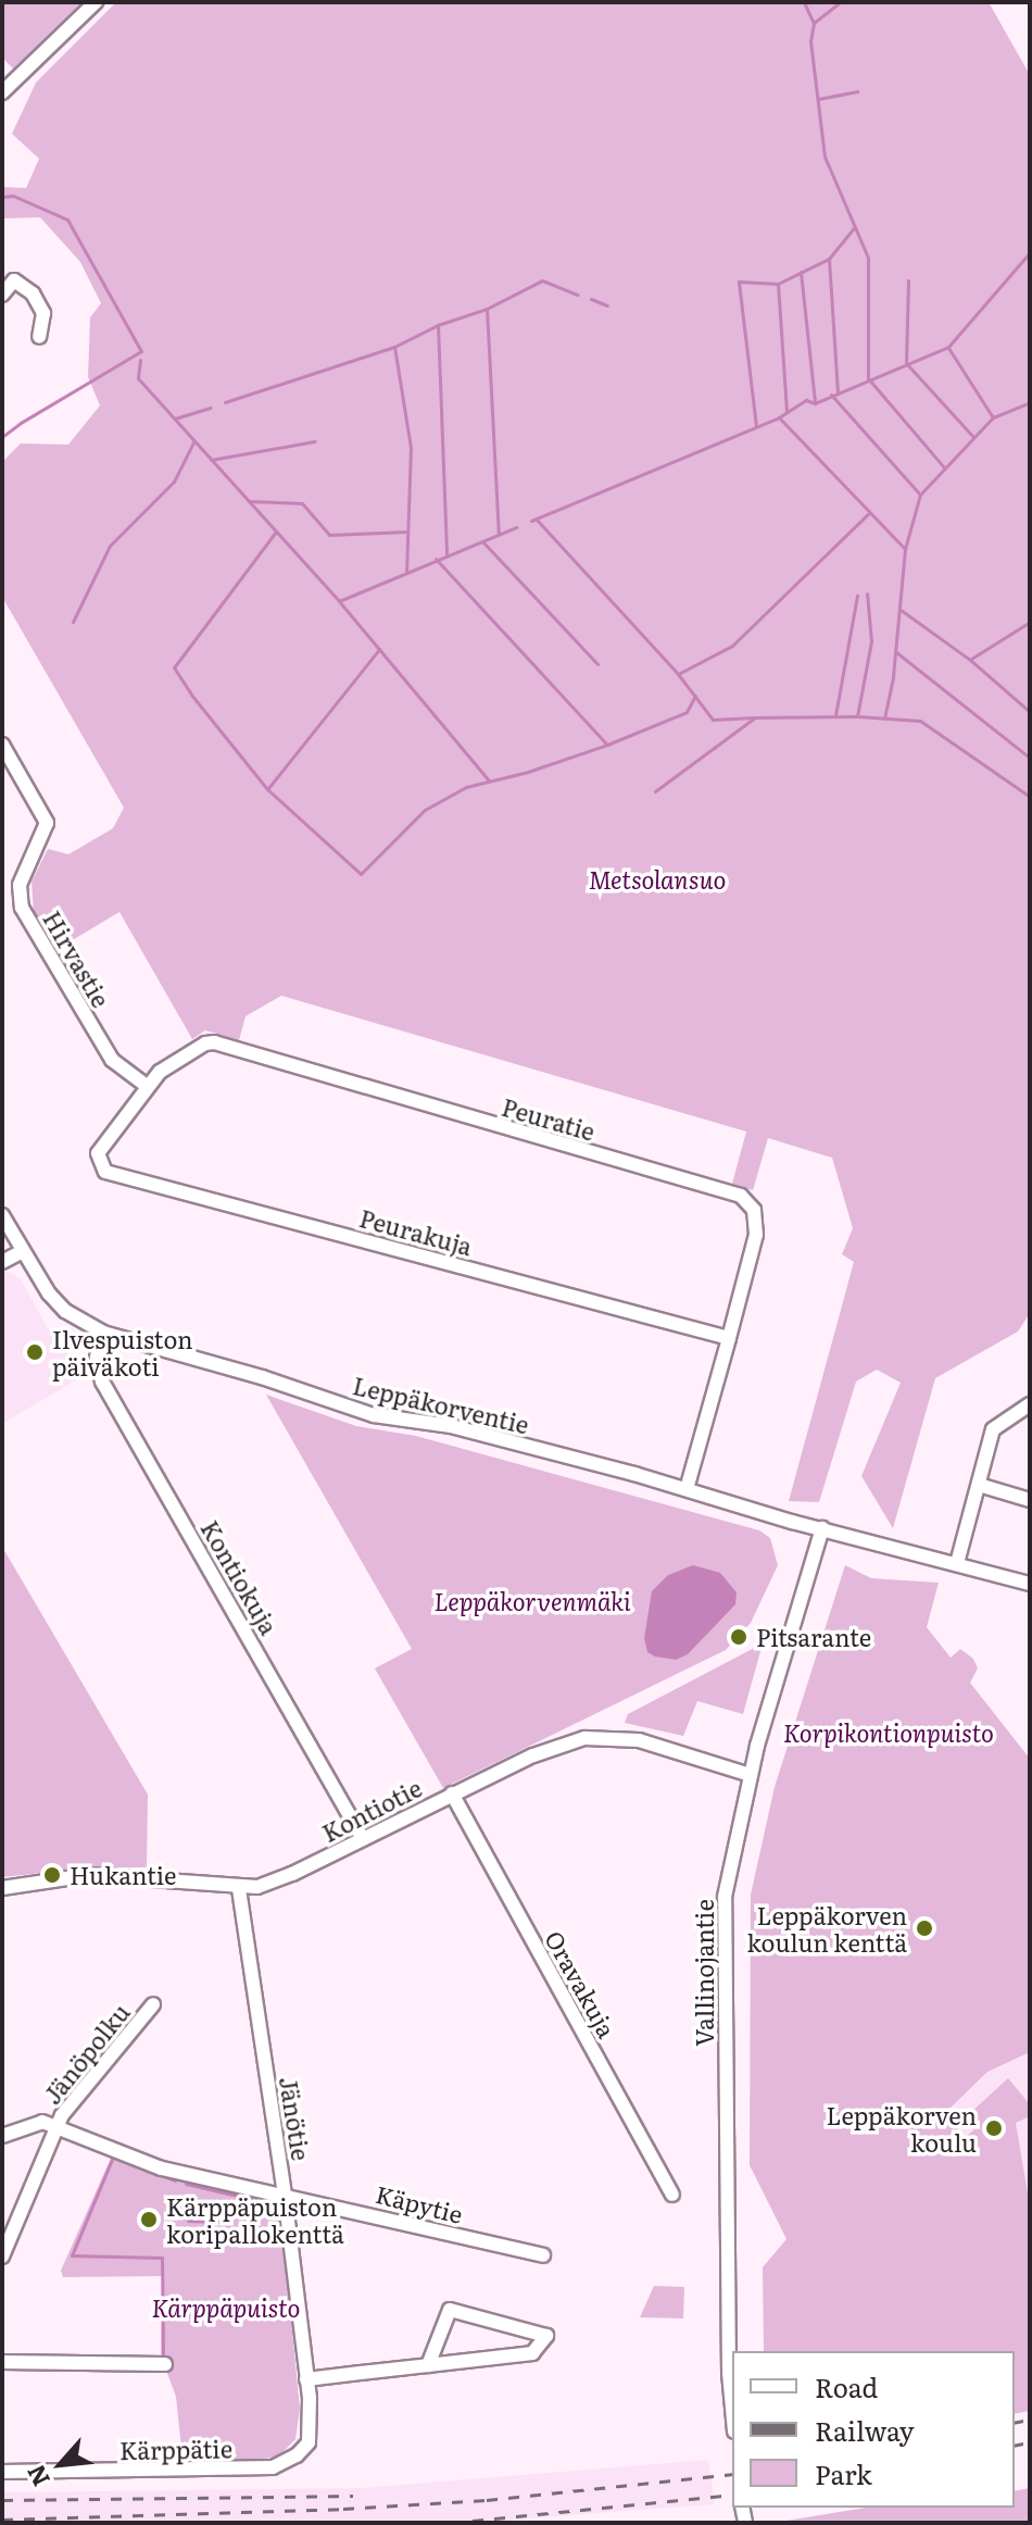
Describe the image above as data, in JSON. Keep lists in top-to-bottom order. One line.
{"streets":{"street":["Hirvastie","Peuratie","Peurakuja","Leppäkorventie","Kontiokuja","Kontiotie","Vallinojantie","Oravakuja","Jänöpolku","Jänötie","Käpytie","Kärppätie"]},"crossings":[["Hirvastie","Peuratie"],["Peuratie","Peurakuja"],["Peuratie","Leppäkorventie"],["Leppäkorventie","Kontiokuja"],["Leppäkorventie","Vallinojantie"],["Kontiokuja","Kontiotie"],["Kontiotie","Vallinojantie"],["Kontiotie","Oravakuja"],["Kontiotie","Jänötie"],["Jänöpolku","Käpytie"],["Jänötie","Käpytie"],["Jänötie","Kärppätie"]],"parks":["Metsolansuo","Leppäkorvenmäki","Korpikontionpuisto","Kärppäpuisto"],"places":["Ilvespuiston päiväkoti","Pitsarante","Hukantie","Leppäkorven koulun kenttä","Leppäkorven koulu","Kärppäpuiston koripallokenttä"],"legend":["Road","Railway","Park"],"north":"bottom left"}
